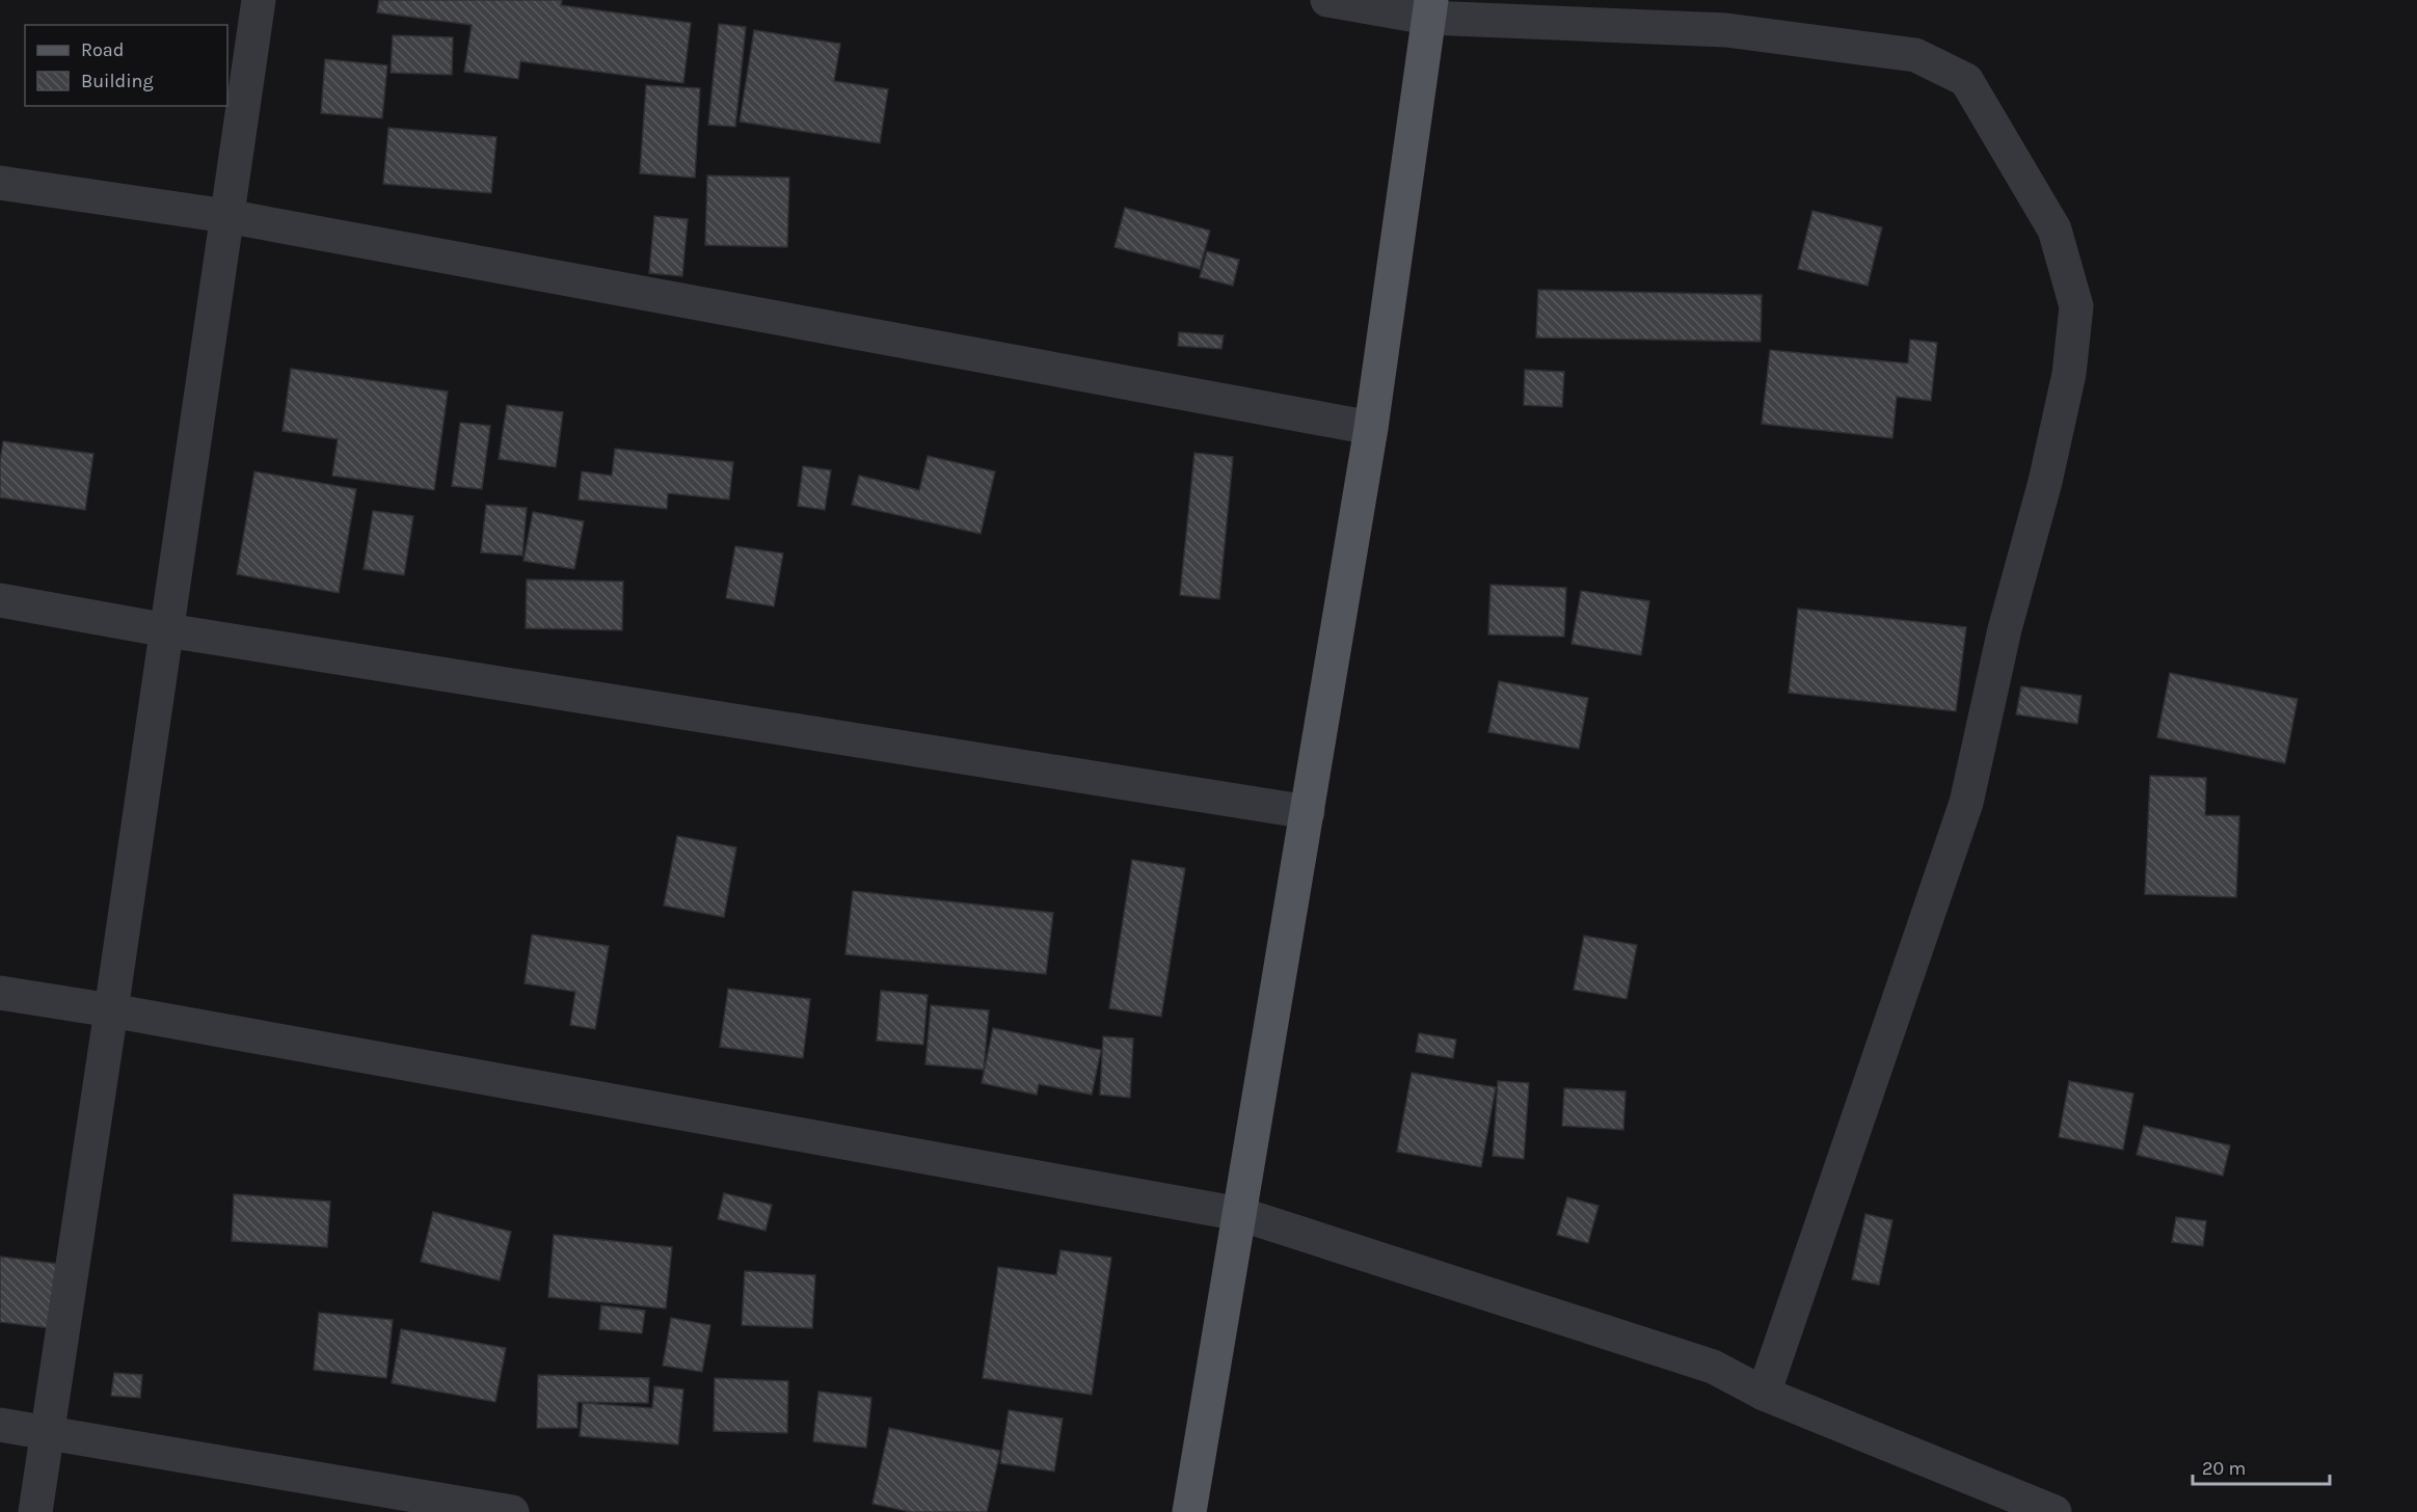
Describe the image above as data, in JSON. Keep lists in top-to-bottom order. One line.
{"legend":["Road","Building"],"scale_bar":"20 m"}
